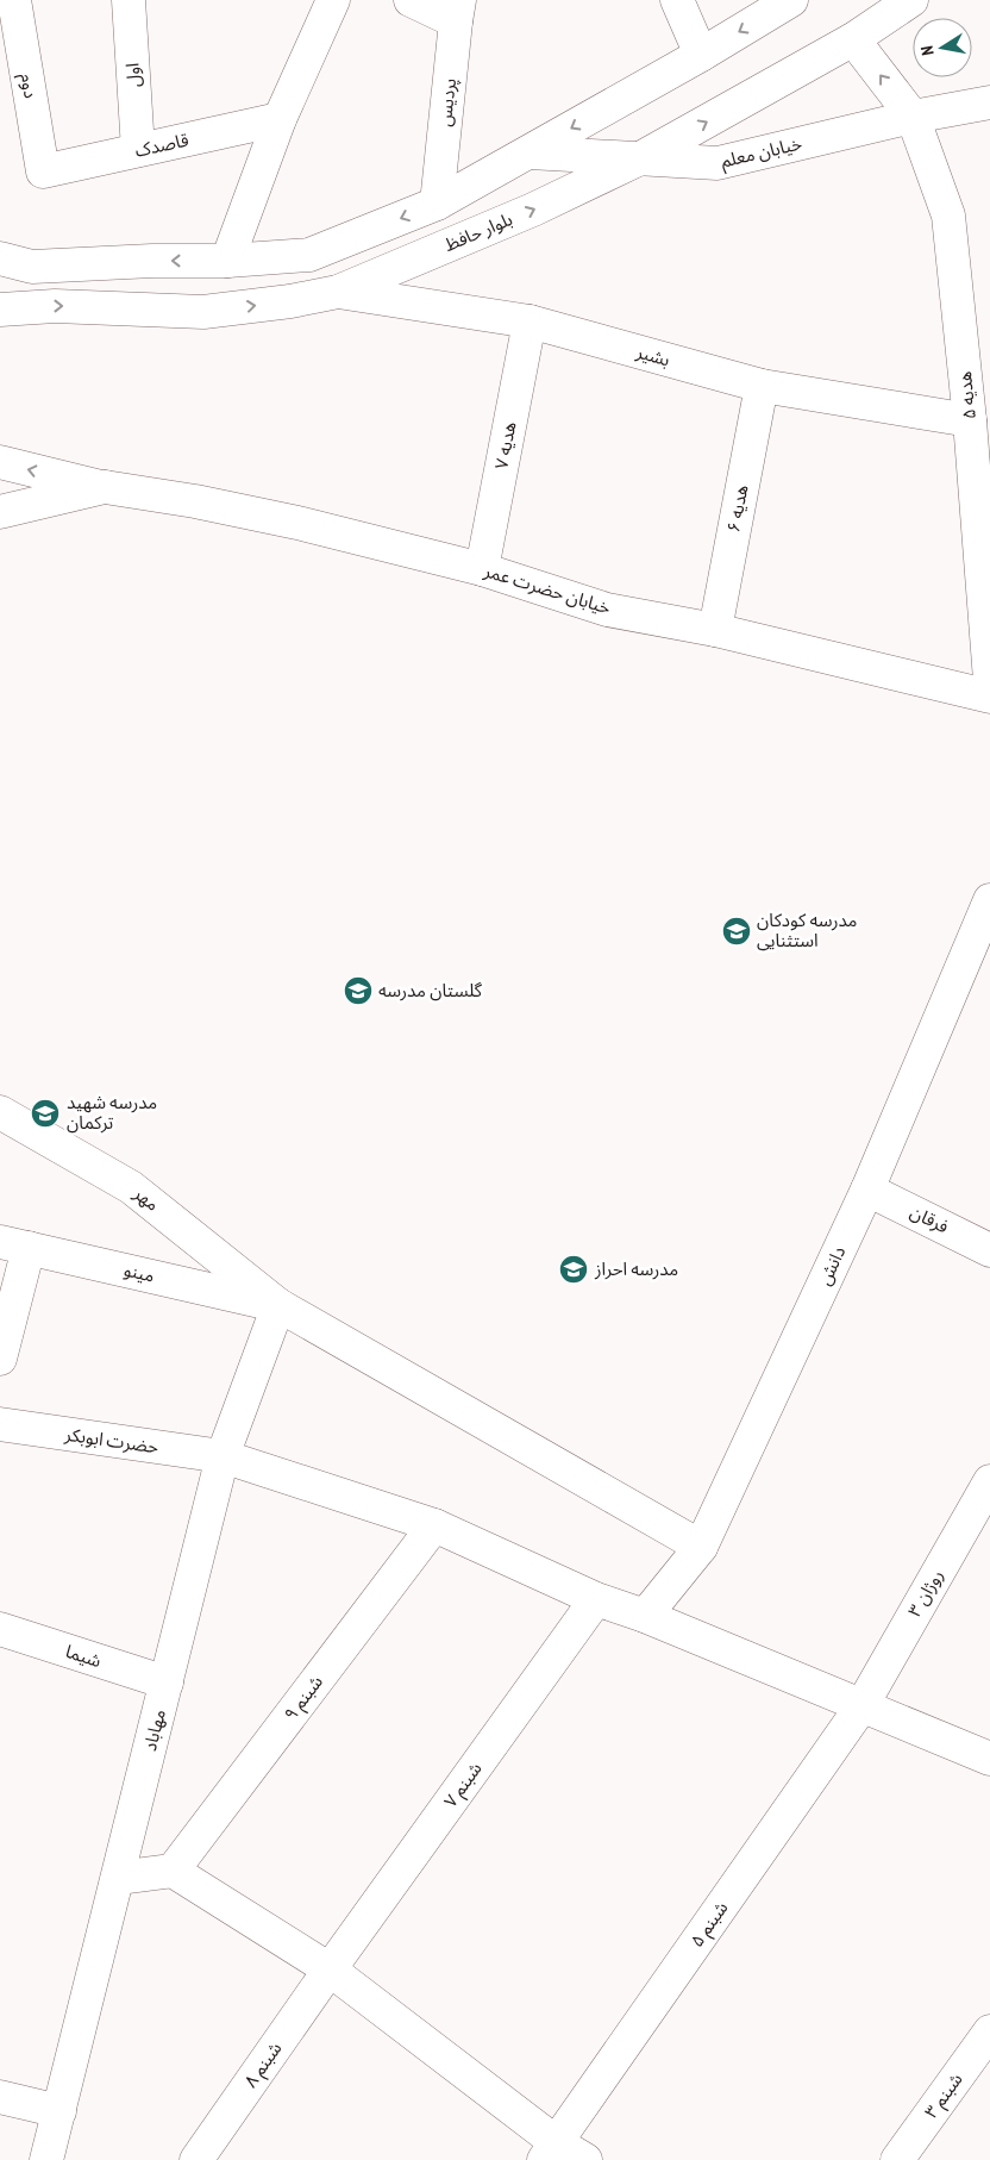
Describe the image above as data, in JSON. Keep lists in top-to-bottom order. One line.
{"streets":{"street":["اول","دوم","پردیس","قاصدک","خیابان معلم","بلوار حافظ","بشیر","هدیه ۵","هدیه ۷","هدیه ۶","خیابان حضرت عمر","مهر","فرقان","دانش","مینو","حضرت ابوبکر","روژان ۳","شیما","شبنم ۹","مهاباد","شبنم ۷","شبنم ۵","شبنم ۸","شبنم ۳"]},"crossings":[["اول","قاصدک"],["دوم","قاصدک"],["خیابان معلم","بلوار حافظ"],["خیابان معلم","هدیه ۵"],["بلوار حافظ","بشیر"],["بلوار حافظ","هدیه ۵"],["بشیر","هدیه ۵"],["بشیر","هدیه ۷"],["بشیر","هدیه ۶"],["هدیه ۷","خیابان حضرت عمر"],["هدیه ۶","خیابان حضرت عمر"],["مهر","مینو"],["مهر","مهاباد"],["فرقان","دانش"],["دانش","حضرت ابوبکر"],["مینو","مهاباد"],["حضرت ابوبکر","روژان ۳"],["حضرت ابوبکر","شبنم ۹"],["حضرت ابوبکر","مهاباد"],["حضرت ابوبکر","شبنم ۷"],["حضرت ابوبکر","شبنم ۵"],["روژان ۳","شبنم ۵"],["شیما","مهاباد"],["شبنم ۷","شبنم ۸"]],"places":{"school or university":["مدرسه کودکان استثنایی","گلستان مدرسه","مدرسه شهید ترکمان","مدرسه احراز"]},"north":"left"}
